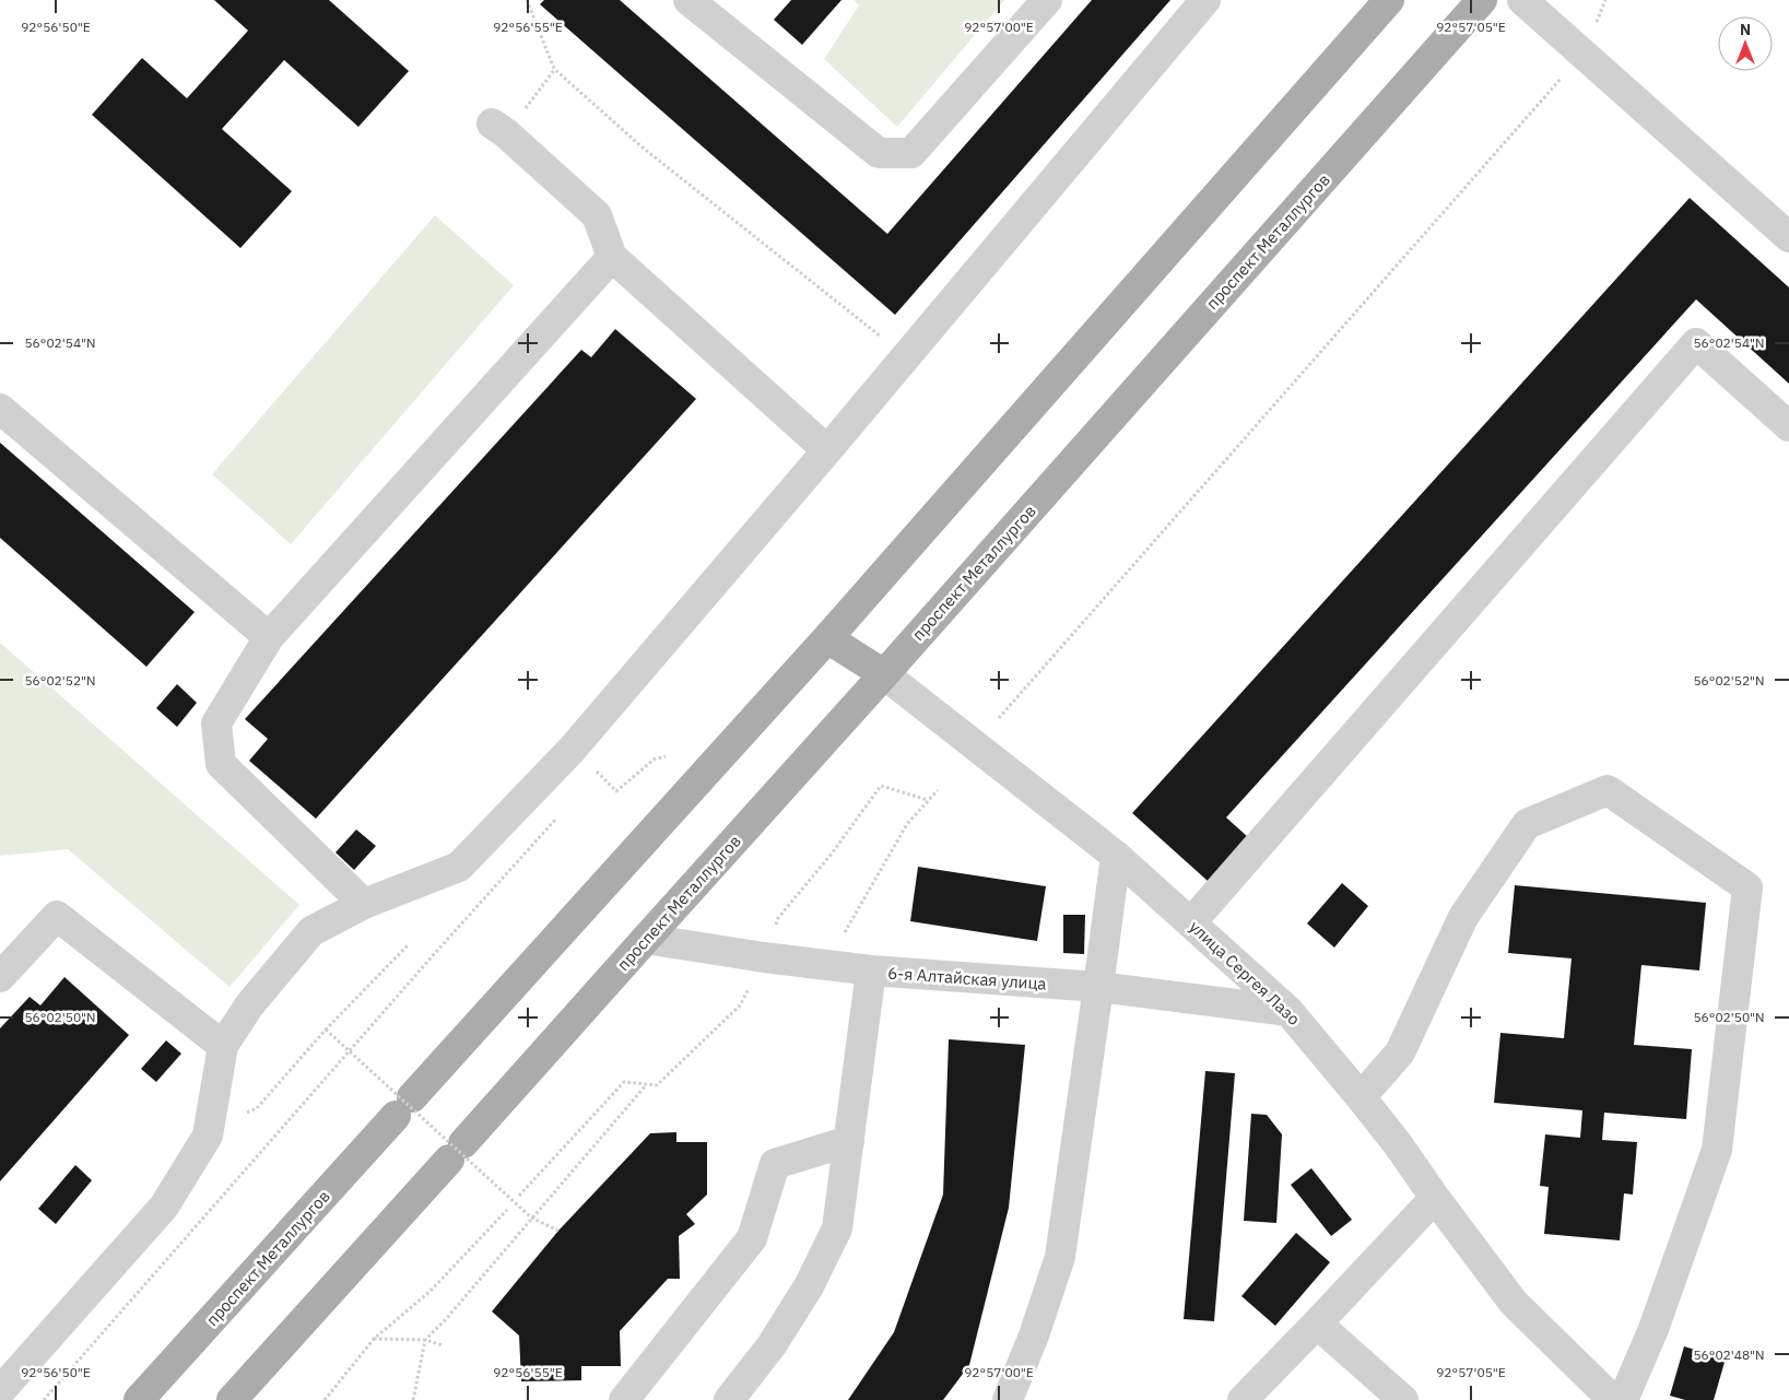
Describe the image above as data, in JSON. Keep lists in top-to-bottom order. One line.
{"streets":{"main road":["проспект Металлургов"],"street":["улица Сергея Лазо","6-я Алтайская улица"]},"crossings":[["проспект Металлургов","улица Сергея Лазо"],["проспект Металлургов","6-я Алтайская улица"],["улица Сергея Лазо","6-я Алтайская улица"]],"north":"top","coordinates":["92°56'50\"E","92°56'55\"E","92°57'00\"E","92°57'05\"E","56°02'54\"N","56°02'52\"N","56°02'50\"N","56°02'48\"N"]}
